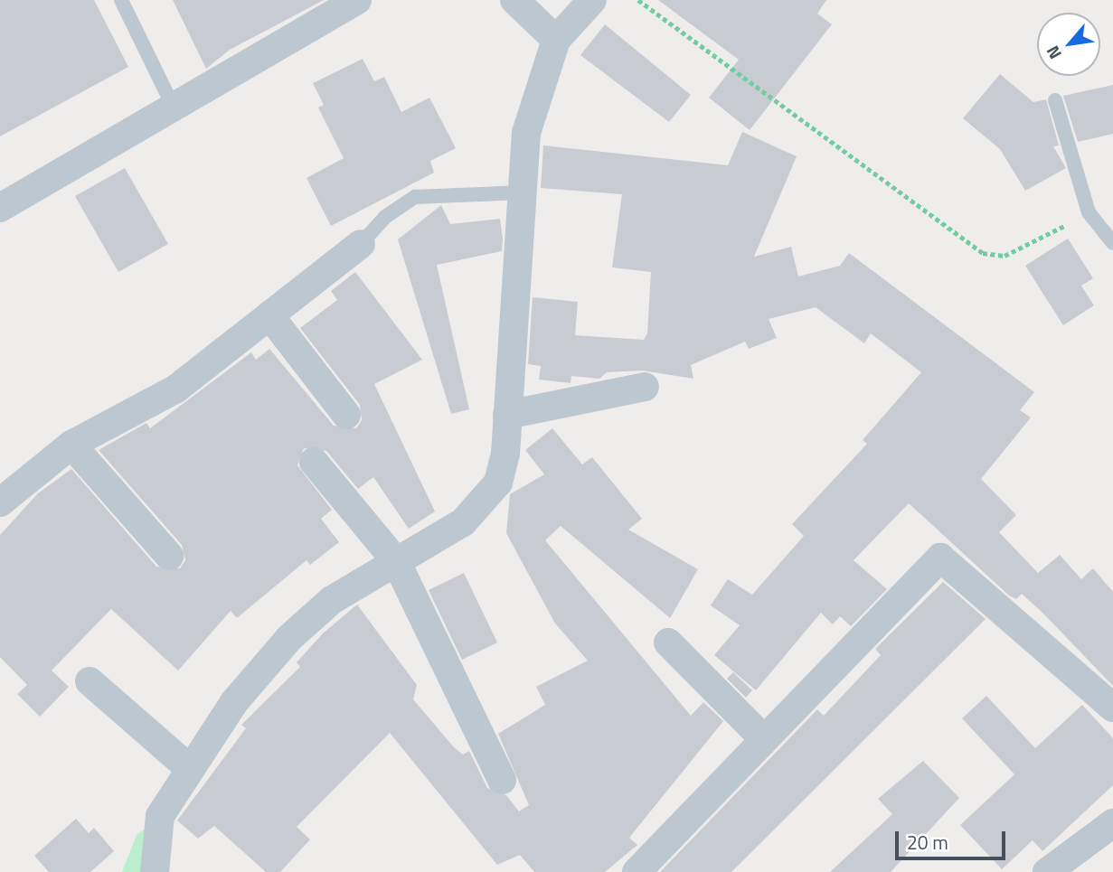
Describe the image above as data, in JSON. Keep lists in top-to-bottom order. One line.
{"scale_bar":"20 m","north":"bottom left"}
